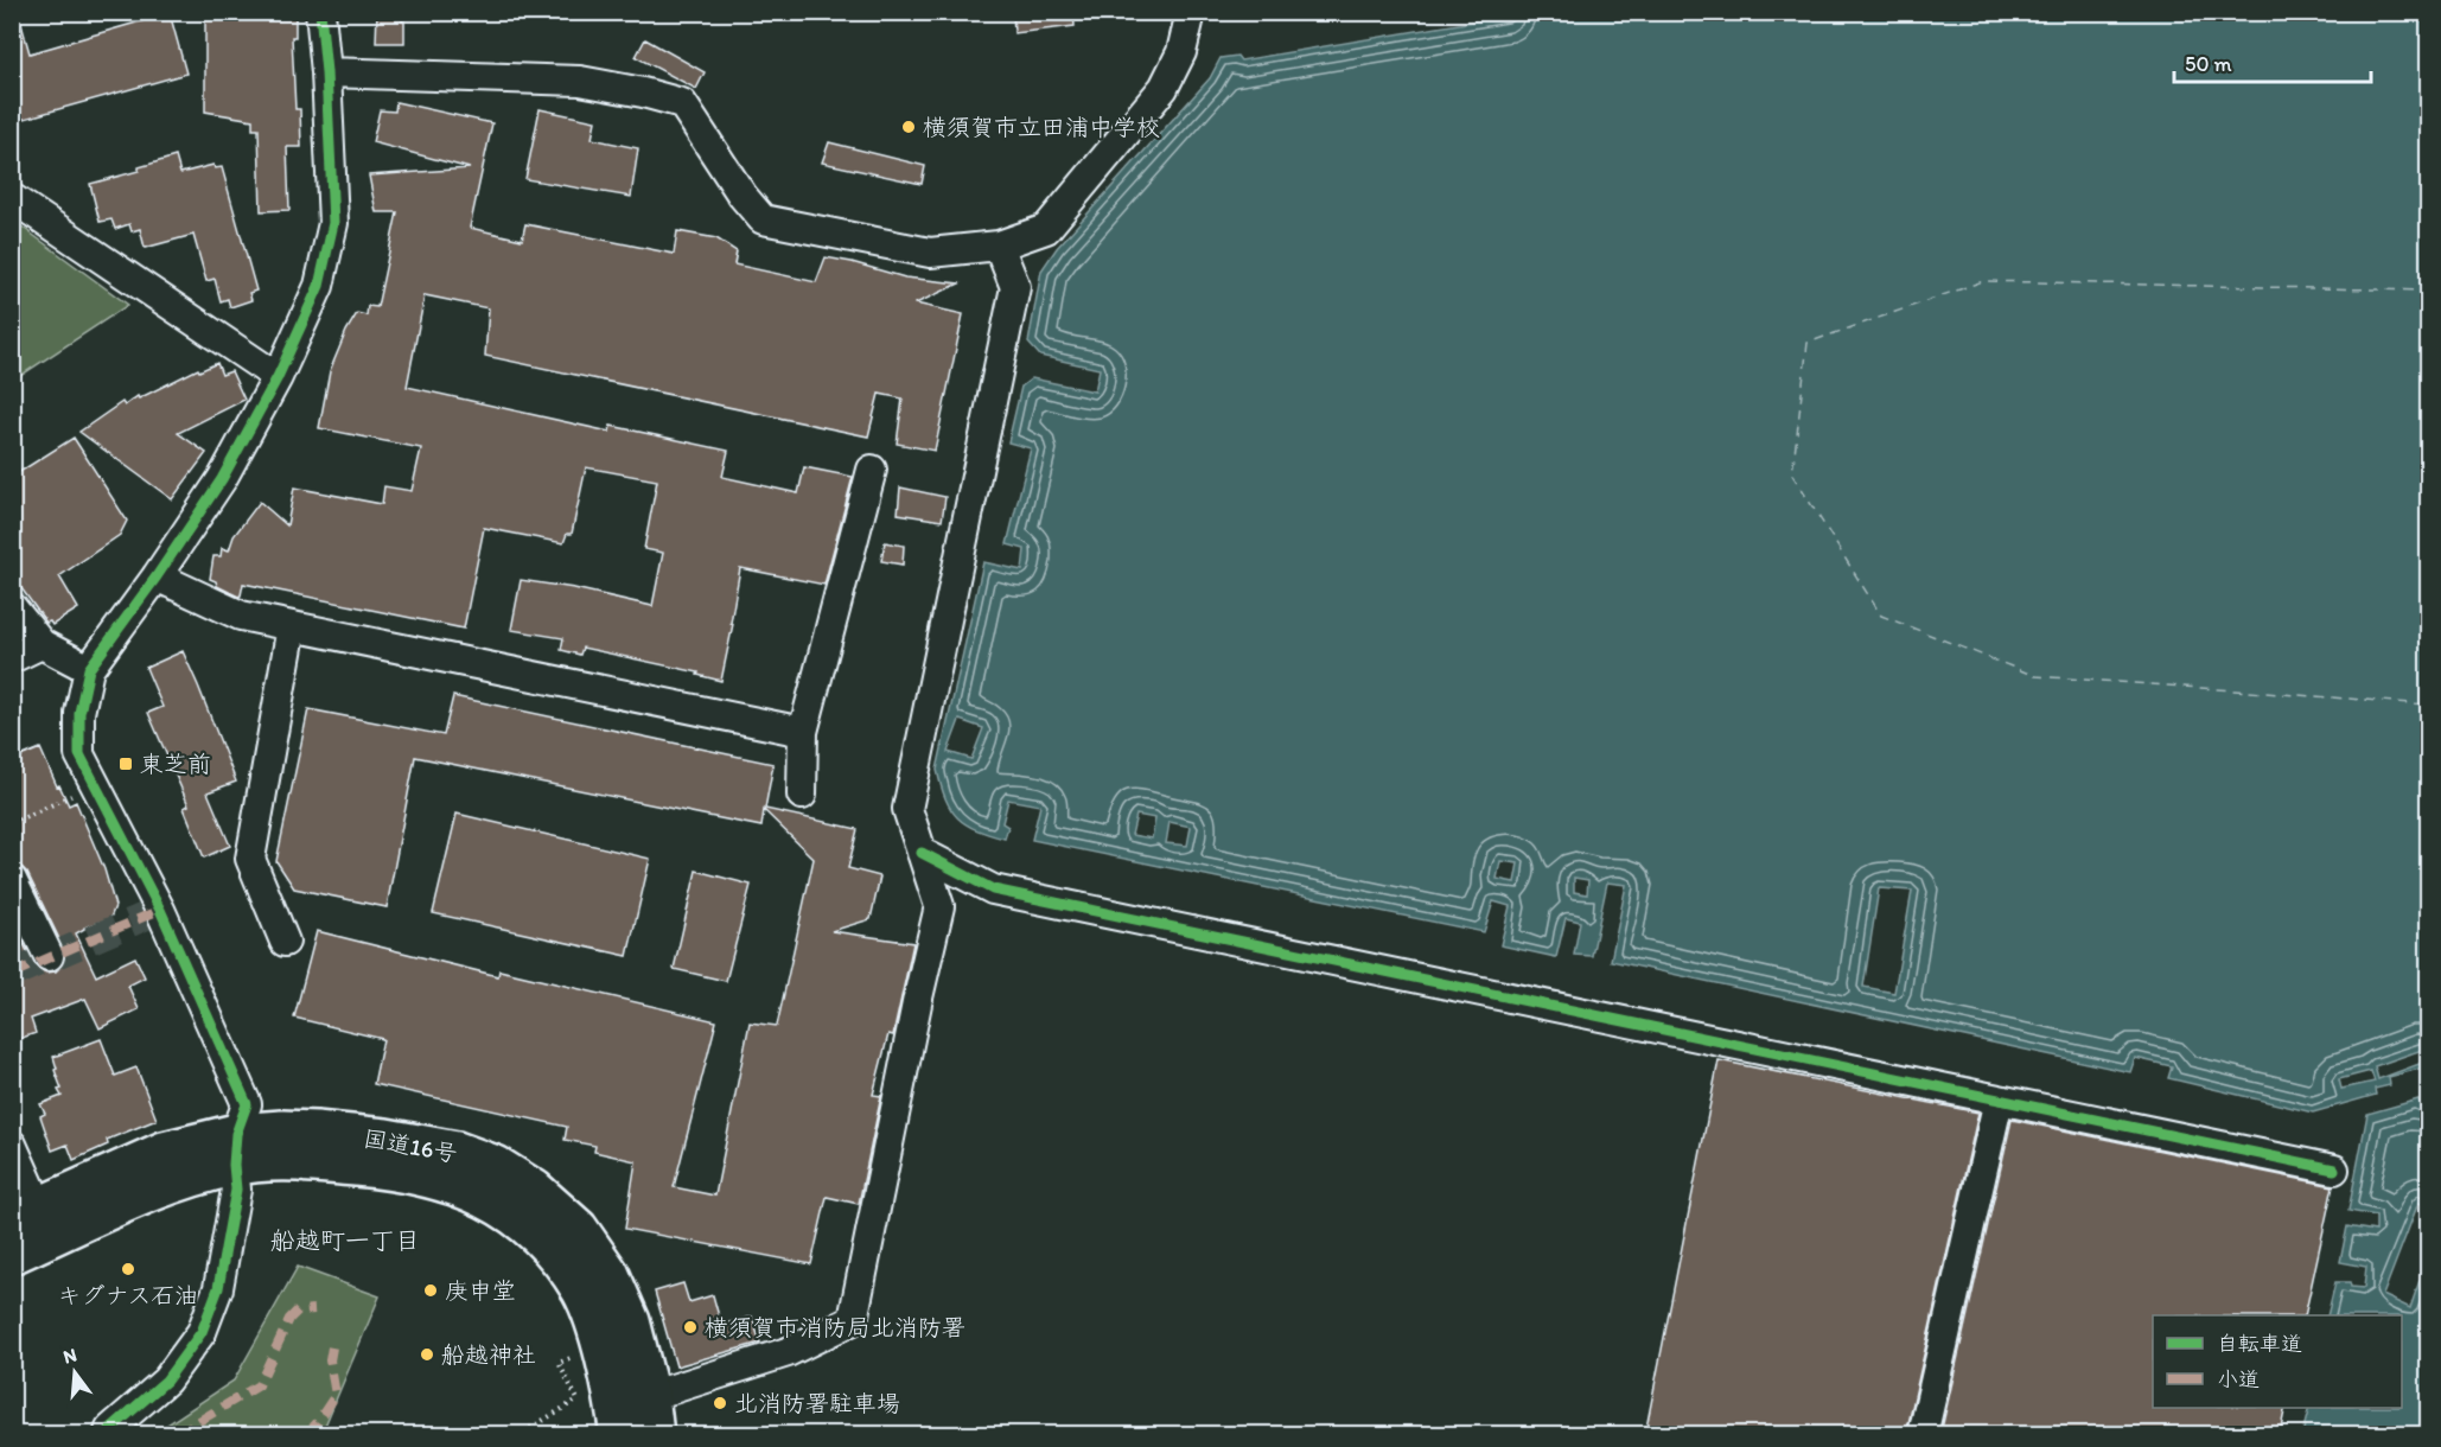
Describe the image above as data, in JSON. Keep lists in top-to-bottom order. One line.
{"streets":{"highway":["国道16号"]},"districts":["船越町一丁目"],"places":{"other":["横須賀市立田浦中学校","キグナス石油","庚申堂","横須賀市消防局北消防署","船越神社","北消防署駐車場"],"transit":["東芝前"]},"legend":["自転車道","小道"],"scale_bar":"50 m","north":"top"}
